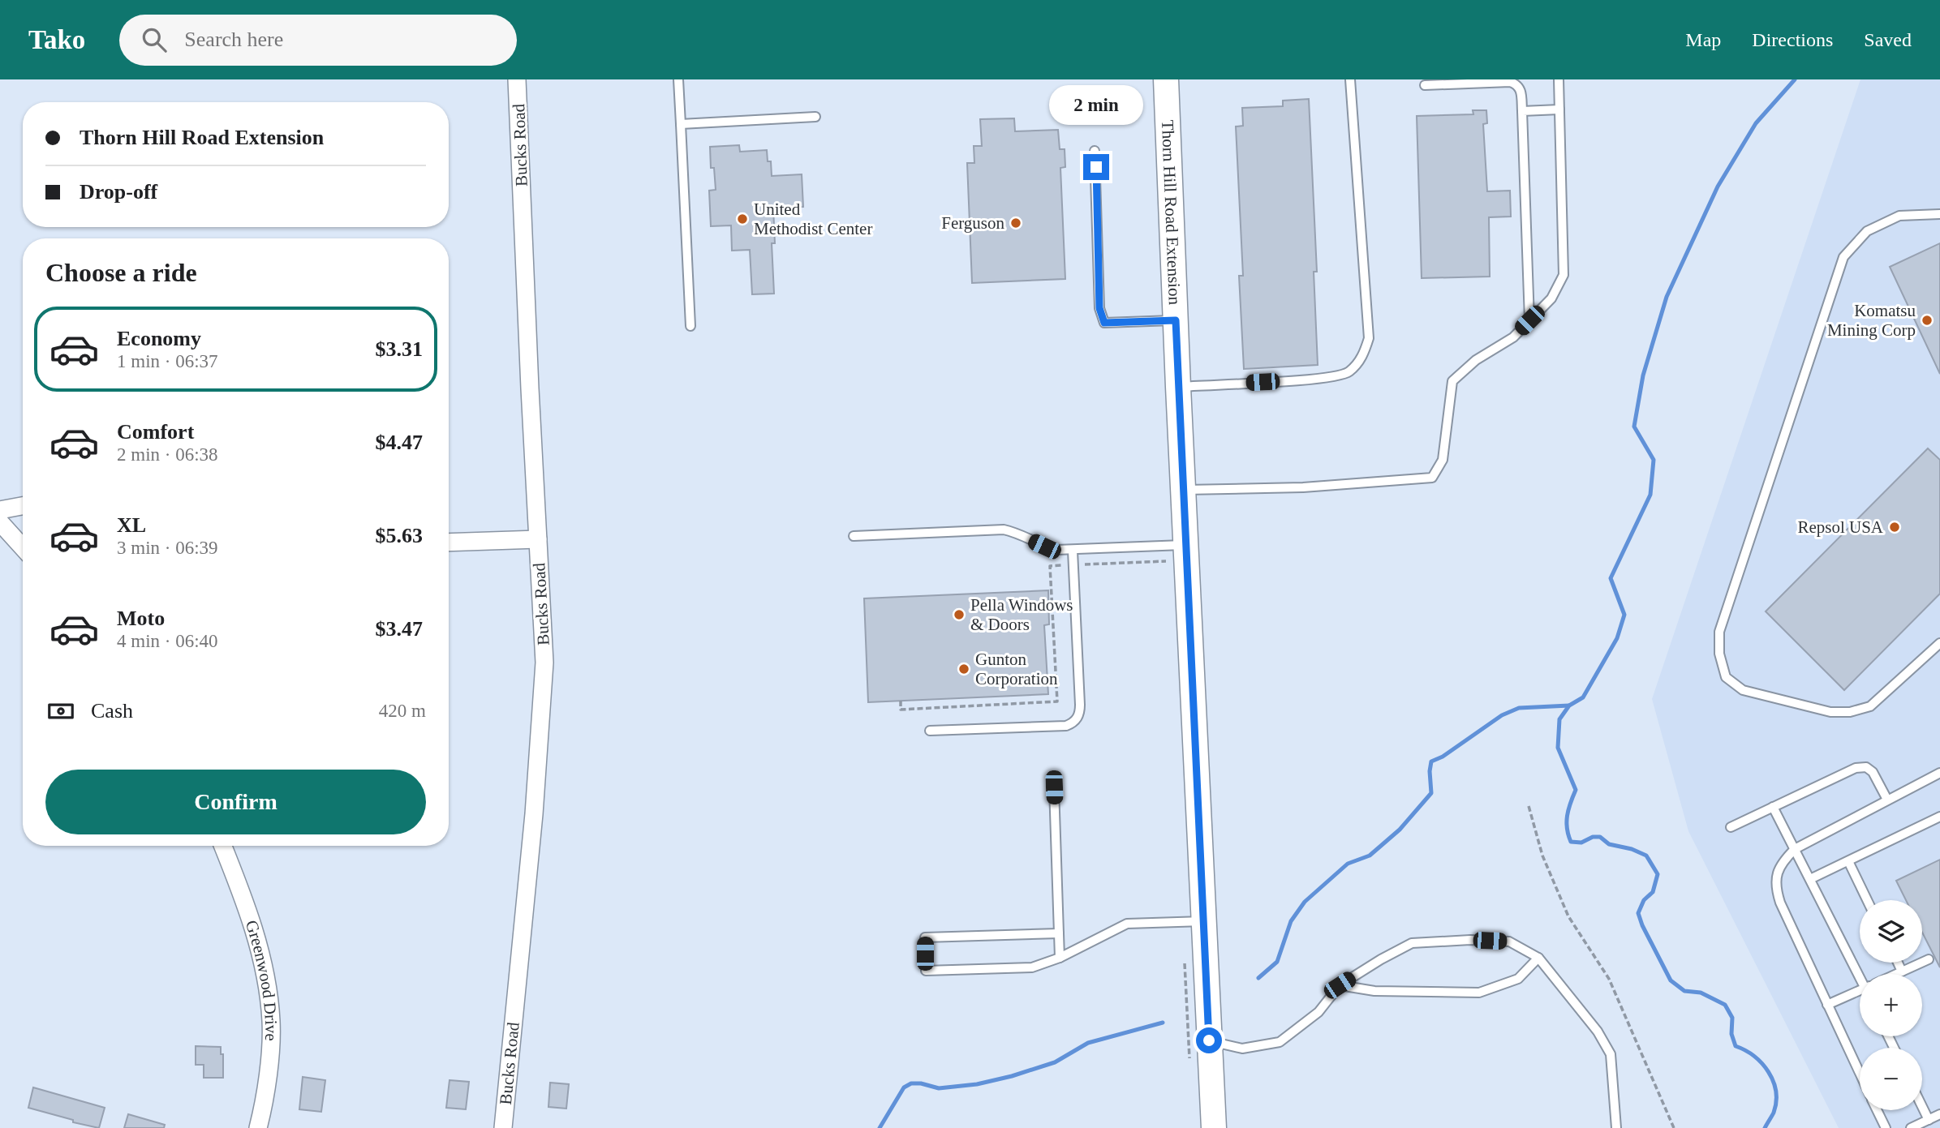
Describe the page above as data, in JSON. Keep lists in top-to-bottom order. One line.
{"streets":{"street":["Bucks Road","Thorn Hill Road Extension","Greenwood Drive"]},"places":["United Methodist Center","Ferguson","Komatsu Mining Corp","Repsol USA","Pella Windows & Doors","Gunton Corporation"],"page":{"header":"Tako","search":"Search here","nav":["Map","Directions","Saved"],"bubble":"2 min","banner":["Thorn Hill Road Extension","Drop-off"],"heading":"Choose a ride","list":[{"name":"Economy","note":"1 min · 06:37","value":"$3.31"},{"name":"Comfort","note":"2 min · 06:38","value":"$4.47"},{"name":"XL","note":"3 min · 06:39","value":"$5.63"},{"name":"Moto","note":"4 min · 06:40","value":"$3.47"}],"pay":["Cash","420 m"],"buttons":"Confirm","map_buttons":["+","−"]}}
